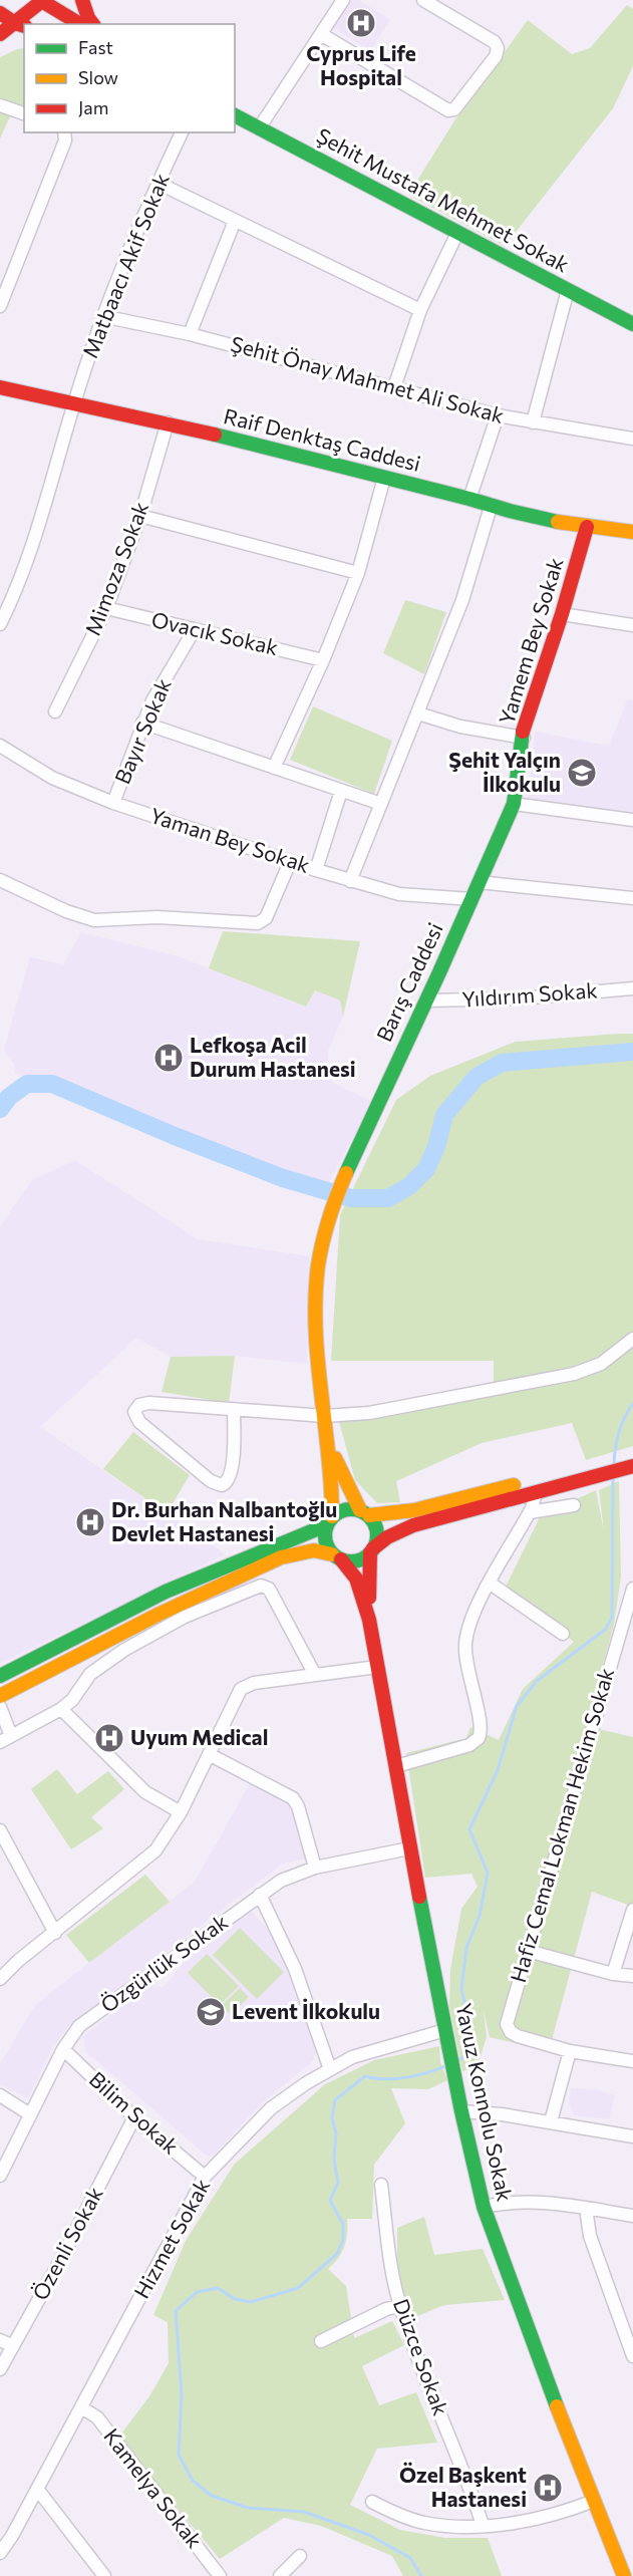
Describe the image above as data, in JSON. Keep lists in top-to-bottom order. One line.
{"streets":{"main road":["Şehit Mustafa Mehmet Sokak","Raif Denktaş Caddesi","Yamem Bey Sokak","Barış Caddesi","Yavuz Konnolu Sokak"],"street":["Matbaacı Akif Sokak","Şehit Önay Mahmet Ali Sokak","Mimoza Sokak","Ovacık Sokak","Bayır Sokak","Yaman Bey Sokak","Yıldırım Sokak","Hafiz Cemal Lokman Hekim Sokak","Özgürlük Sokak","Bilim Sokak","Hizmet Sokak","Özenli Sokak","Düzce Sokak","Kamelya Sokak"]},"crossings":[["Matbaacı Akif Sokak","Şehit Önay Mahmet Ali Sokak"],["Matbaacı Akif Sokak","Raif Denktaş Caddesi"],["Raif Denktaş Caddesi","Mimoza Sokak"],["Raif Denktaş Caddesi","Yamem Bey Sokak"],["Mimoza Sokak","Ovacık Sokak"],["Ovacık Sokak","Bayır Sokak"],["Yamem Bey Sokak","Barış Caddesi"],["Bayır Sokak","Yaman Bey Sokak"],["Yaman Bey Sokak","Barış Caddesi"],["Barış Caddesi","Yıldırım Sokak"],["Özgürlük Sokak","Yavuz Konnolu Sokak"],["Özgürlük Sokak","Bilim Sokak"],["Yavuz Konnolu Sokak","Hizmet Sokak"],["Bilim Sokak","Hizmet Sokak"],["Bilim Sokak","Özenli Sokak"],["Hizmet Sokak","Kamelya Sokak"]],"places":{"hospital":["Cyprus Life Hospital","Lefkoşa Acil Durum Hastanesi","Dr. Burhan Nalbantoğlu Devlet Hastanesi","Uyum Medical","Özel Başkent Hastanesi"],"school or university":["Şehit Yalçın İlkokulu","Levent İlkokulu"]},"legend":["Fast","Slow","Jam"]}
